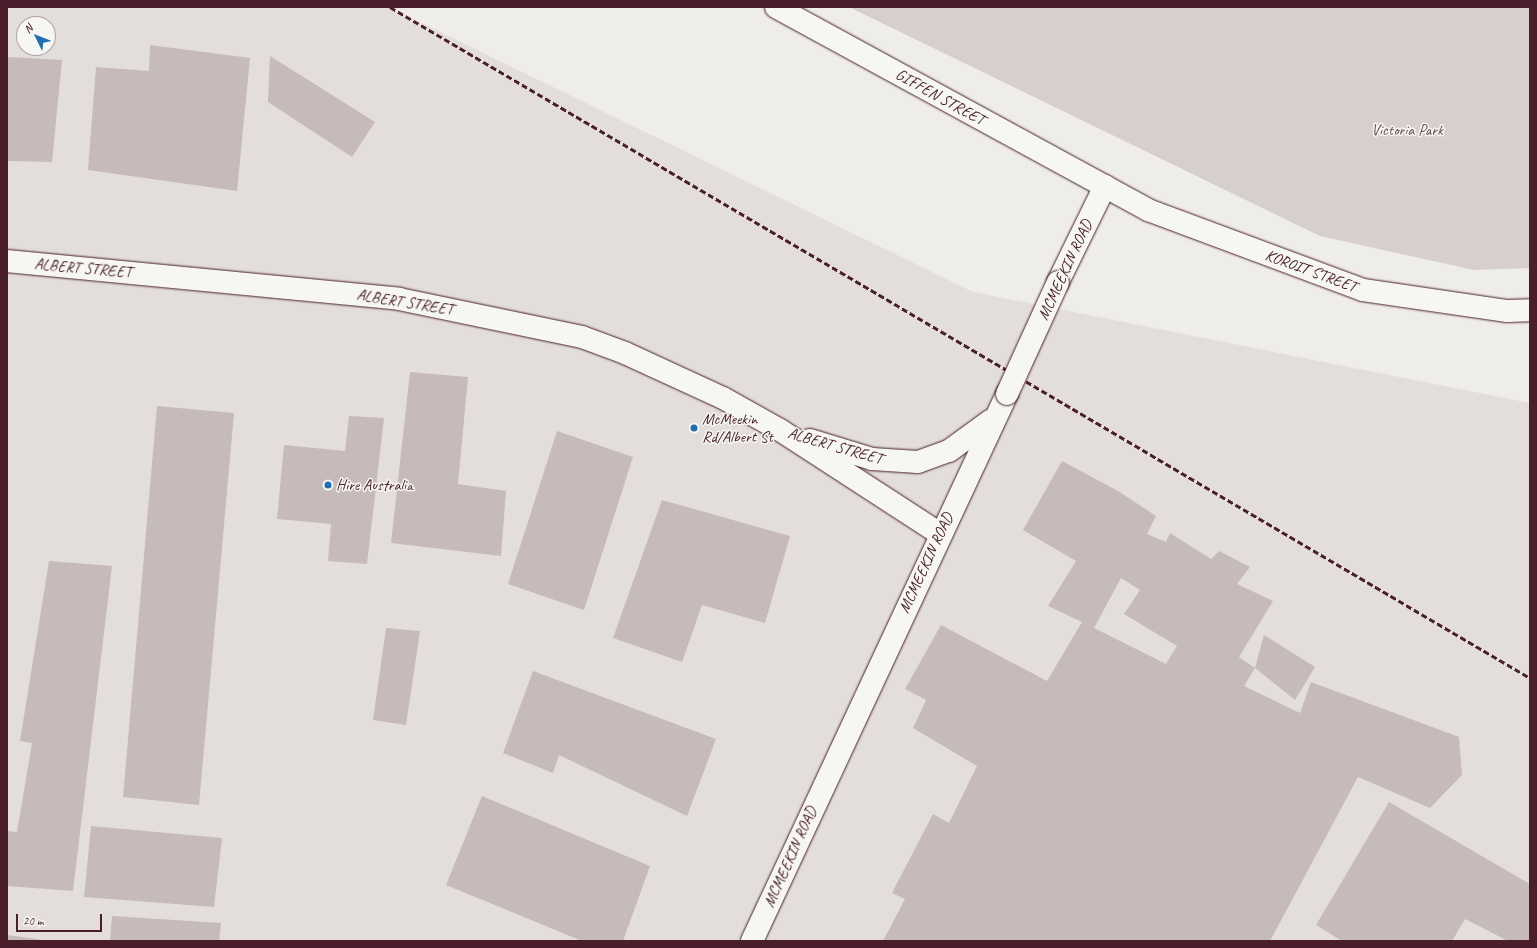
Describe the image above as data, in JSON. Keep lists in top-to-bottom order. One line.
{"streets":{"street":["GIFFEN STREET","ALBERT STREET","MCMEEKIN ROAD","KOROIT STREET"]},"crossings":[["GIFFEN STREET","MCMEEKIN ROAD"],["GIFFEN STREET","KOROIT STREET"],["ALBERT STREET","MCMEEKIN ROAD"],["MCMEEKIN ROAD","KOROIT STREET"]],"parks":["Victoria Park"],"places":["McMeekin Rd/Albert St","Hire Australia"],"scale_bar":"20 m","north":"top left"}
